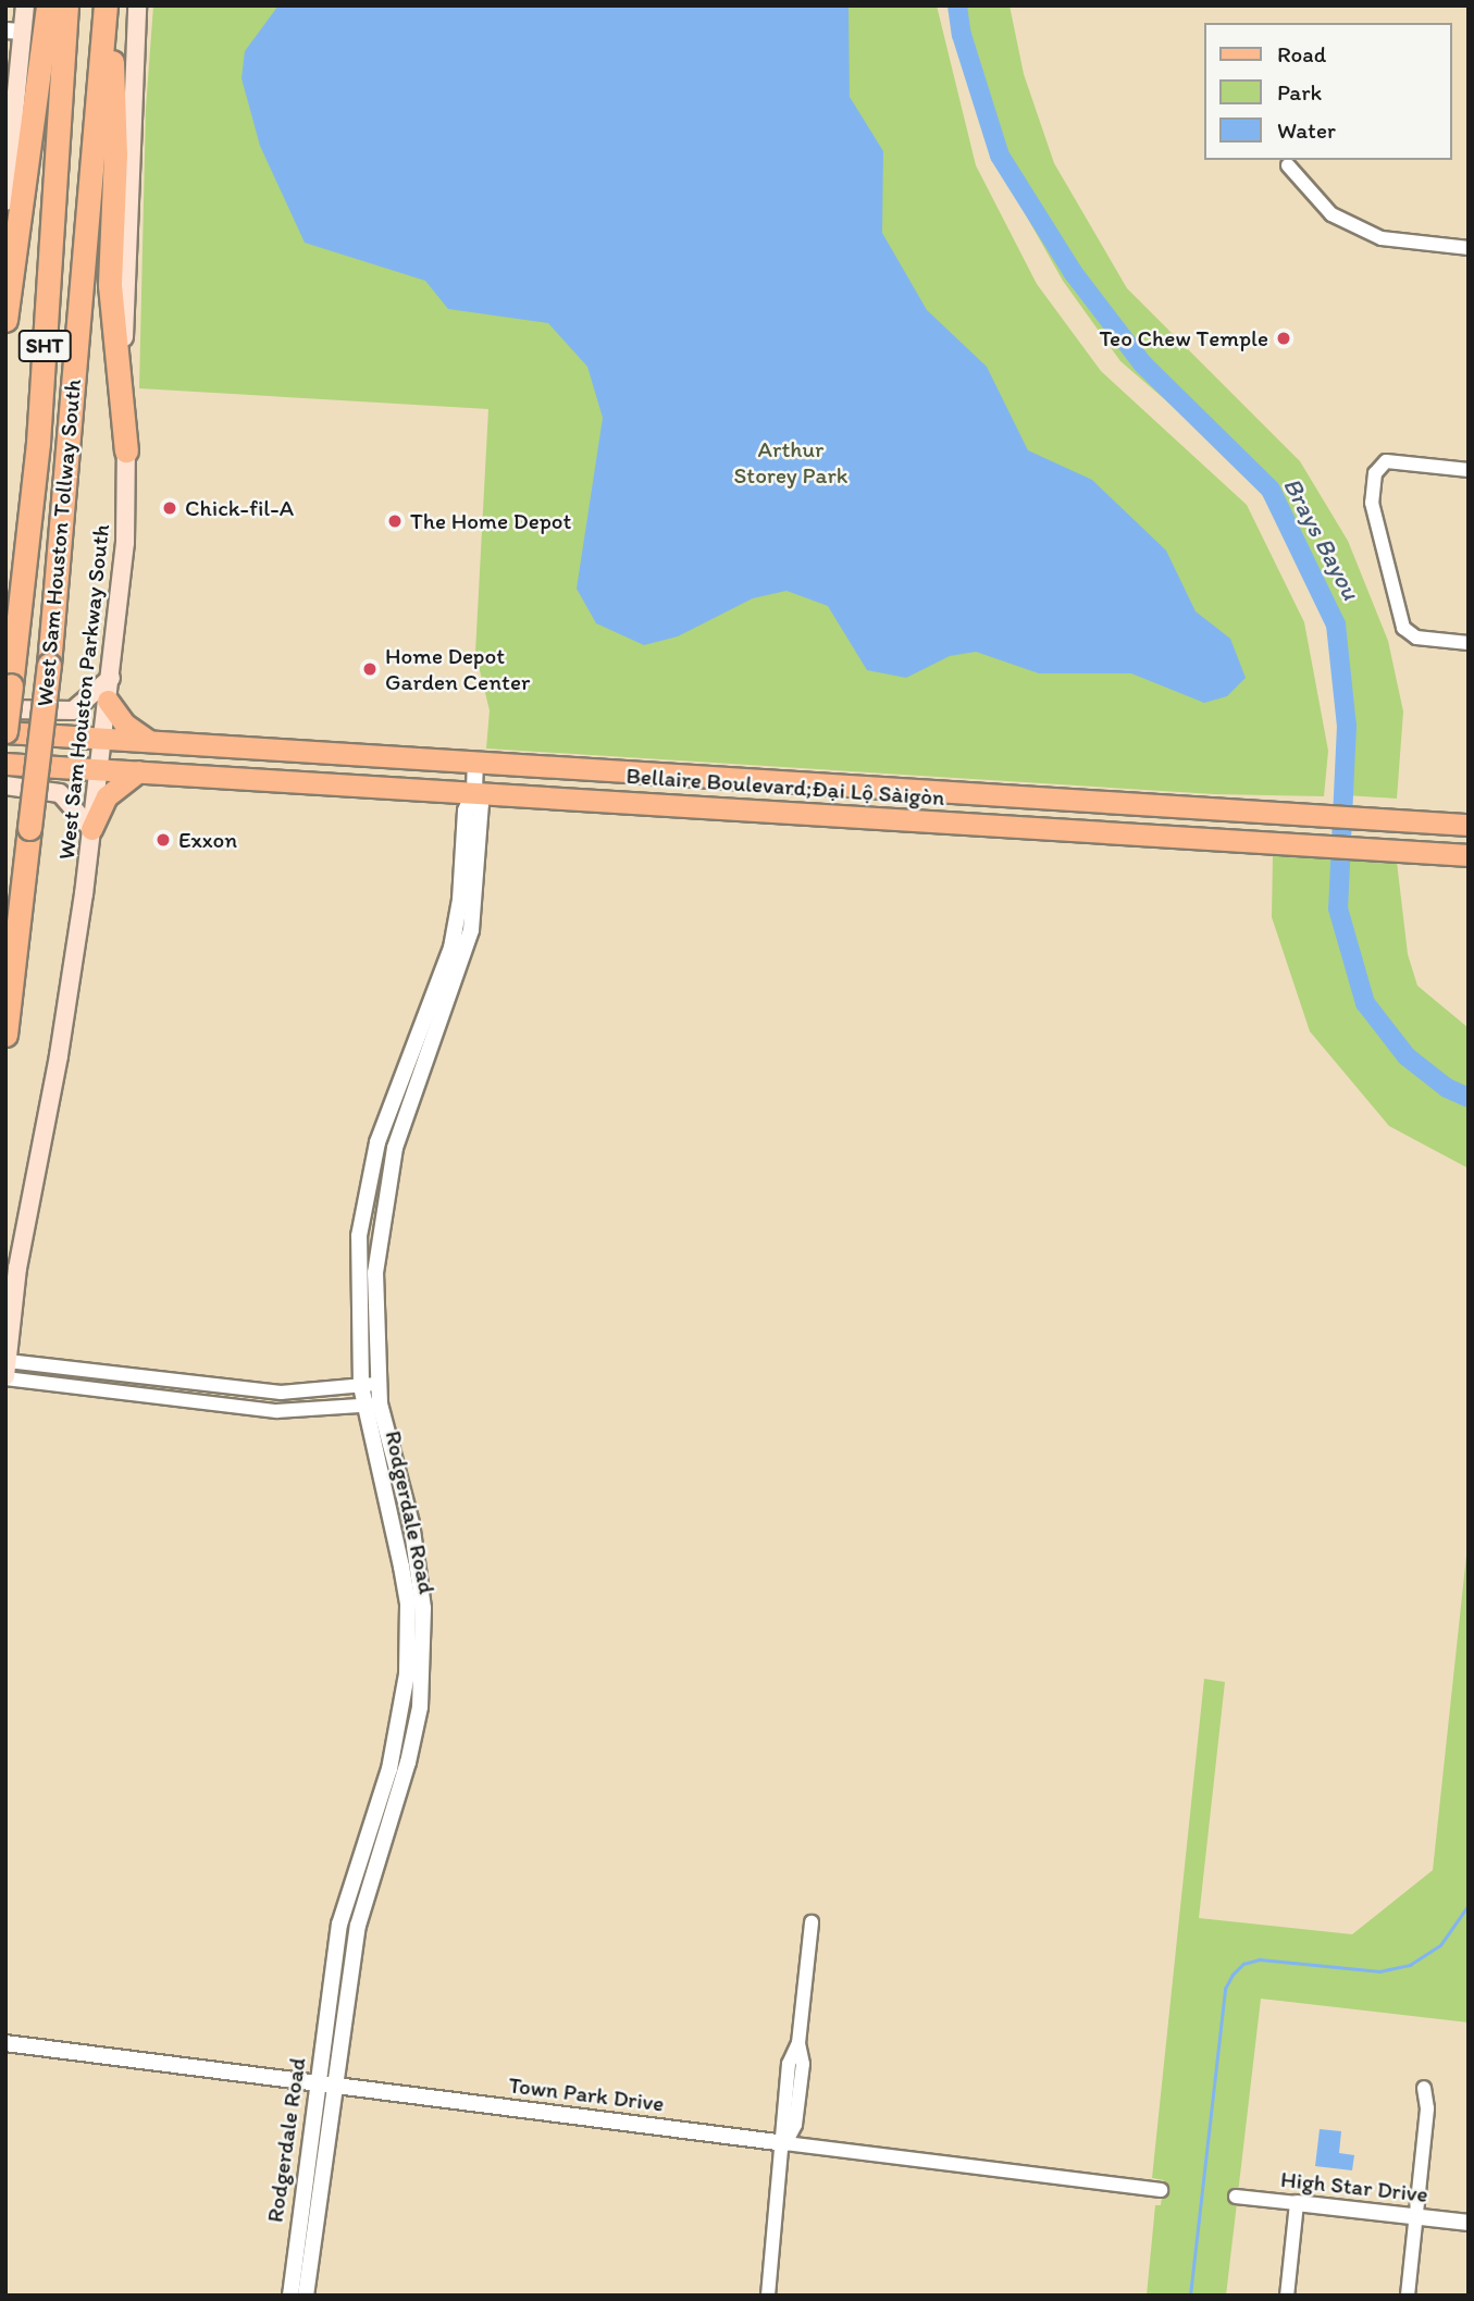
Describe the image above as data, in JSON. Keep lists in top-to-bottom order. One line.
{"streets":{"highway":["SHT","West Sam Houston Tollway South"],"main road":["West Sam Houston Parkway South","Bellaire Boulevard;Đại Lộ Sàigòn"],"street":["Rodgerdale Road","Town Park Drive","High Star Drive"]},"crossings":[["West Sam Houston Tollway South","Bellaire Boulevard;Đại Lộ Sàigòn"],["West Sam Houston Parkway South","Bellaire Boulevard;Đại Lộ Sàigòn"],["Bellaire Boulevard;Đại Lộ Sàigòn","Rodgerdale Road"],["Rodgerdale Road","Town Park Drive"]],"water":["Brays Bayou"],"parks":["Arthur Storey Park"],"places":["Teo Chew Temple","Chick-fil-A","The Home Depot","Home Depot Garden Center","Exxon"],"legend":["Road","Park","Water"]}
